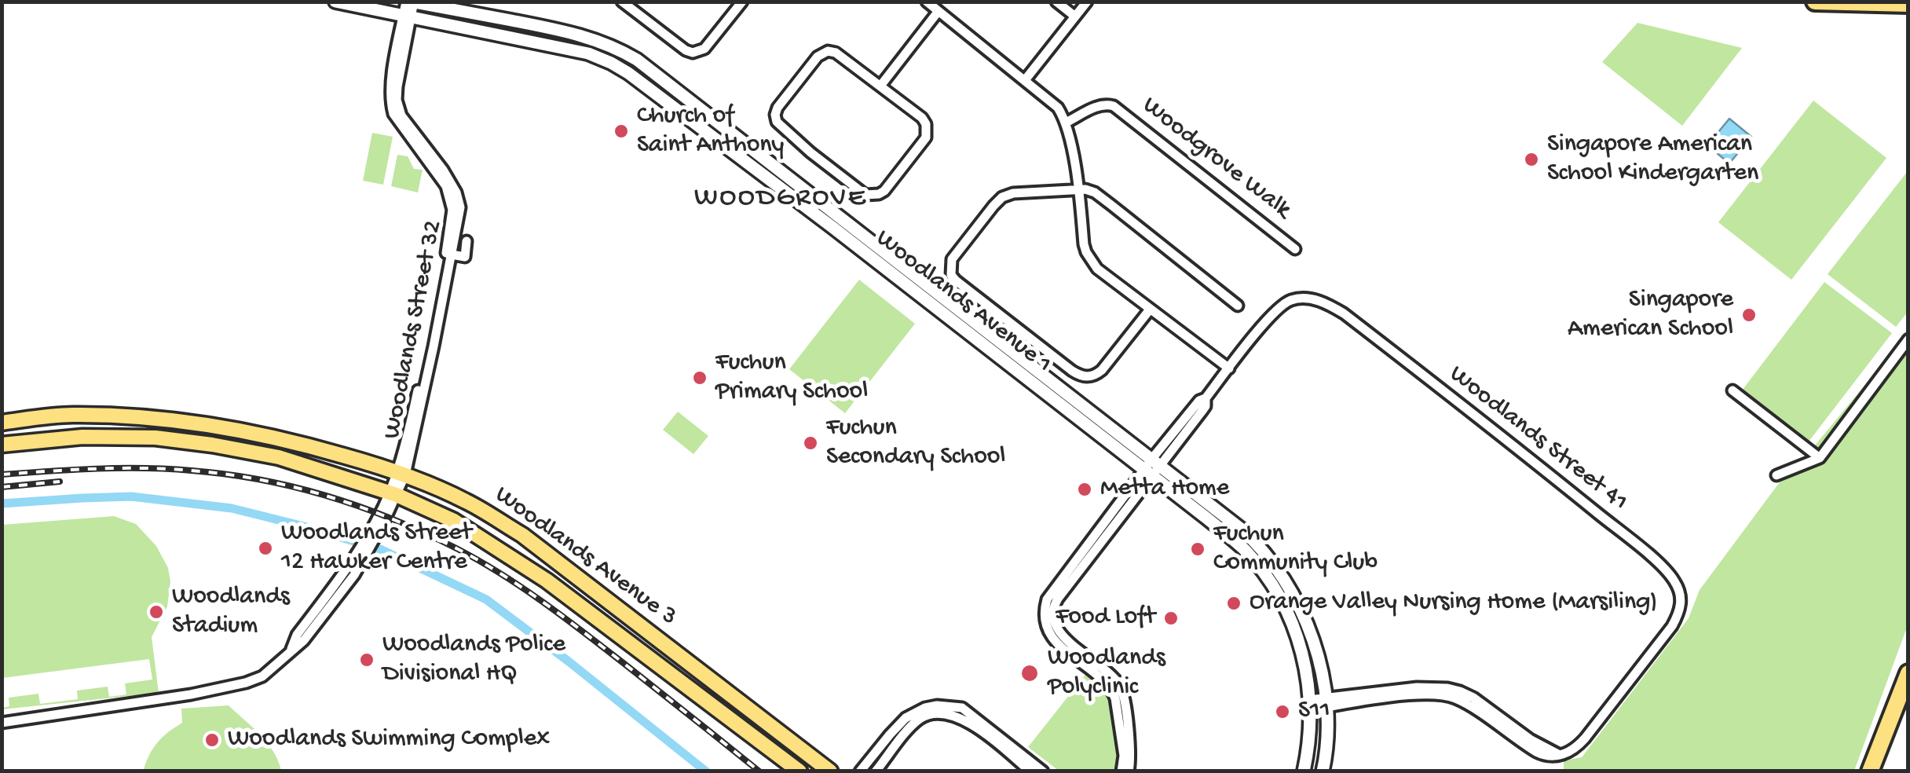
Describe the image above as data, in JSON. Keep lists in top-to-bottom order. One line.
{"streets":{"main road":["Woodlands Avenue 1","Woodlands Avenue 3"],"street":["Woodgrove Walk","Woodlands Street 32","Woodlands Street 41"]},"crossings":[["Woodlands Avenue 1","Woodlands Street 32"],["Woodlands Avenue 1","Woodlands Street 41"],["Woodlands Street 32","Woodlands Avenue 3"]],"districts":["WOODGROVE"],"places":["Church of Saint Anthony","Singapore American School Kindergarten","Singapore American School","Fuchun Primary School","Fuchun Secondary School","Metta Home","Woodlands Street 12 Hawker Centre","Fuchun Community Club","Orange Valley Nursing Home (Marsiling)","Woodlands Stadium","Food Loft","Woodlands Police Divisional HQ","Woodlands Polyclinic","S11","Woodlands Swimming Complex"]}
